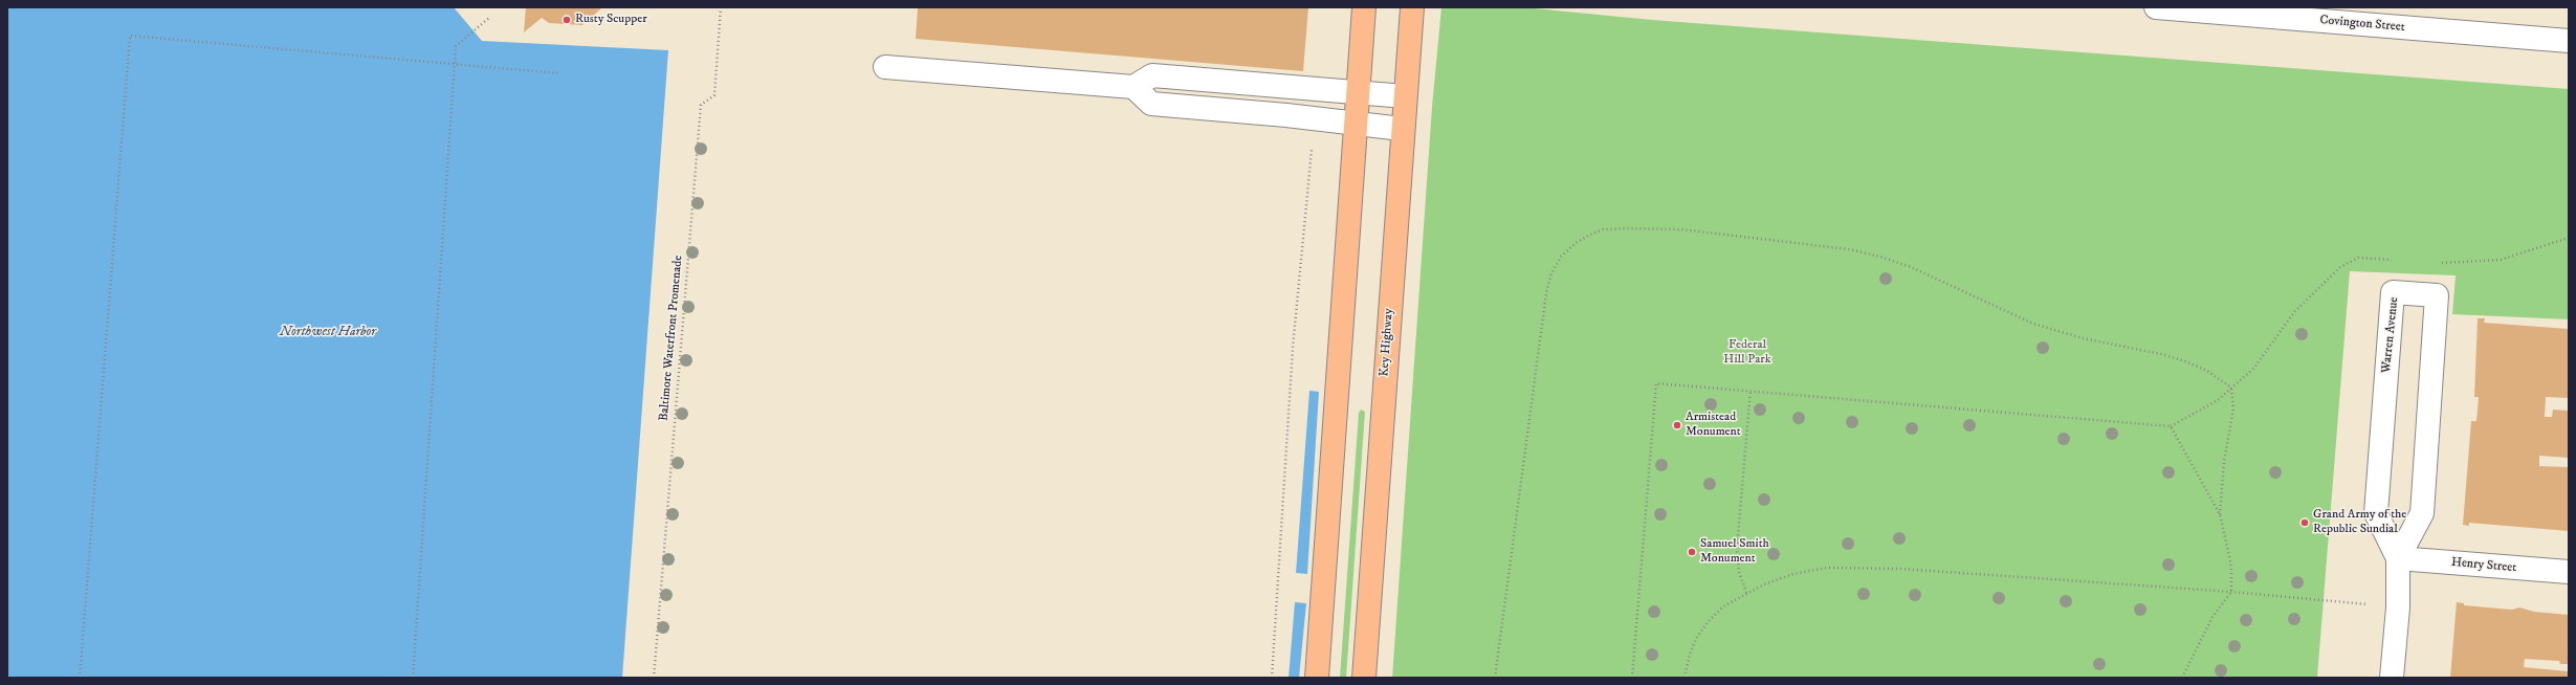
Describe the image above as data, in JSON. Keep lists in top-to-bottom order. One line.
{"streets":{"main road":["Key Highway"],"street":["Covington Street","Warren Avenue","Henry Street"],"path":["Baltimore Waterfront Promenade"]},"crossings":[["Warren Avenue","Henry Street"]],"water":["Northwest Harbor"],"parks":["Federal Hill Park"],"places":["Rusty Scupper","Armistead Monument","Grand Army of the Republic Sundial","Samuel Smith Monument"]}
